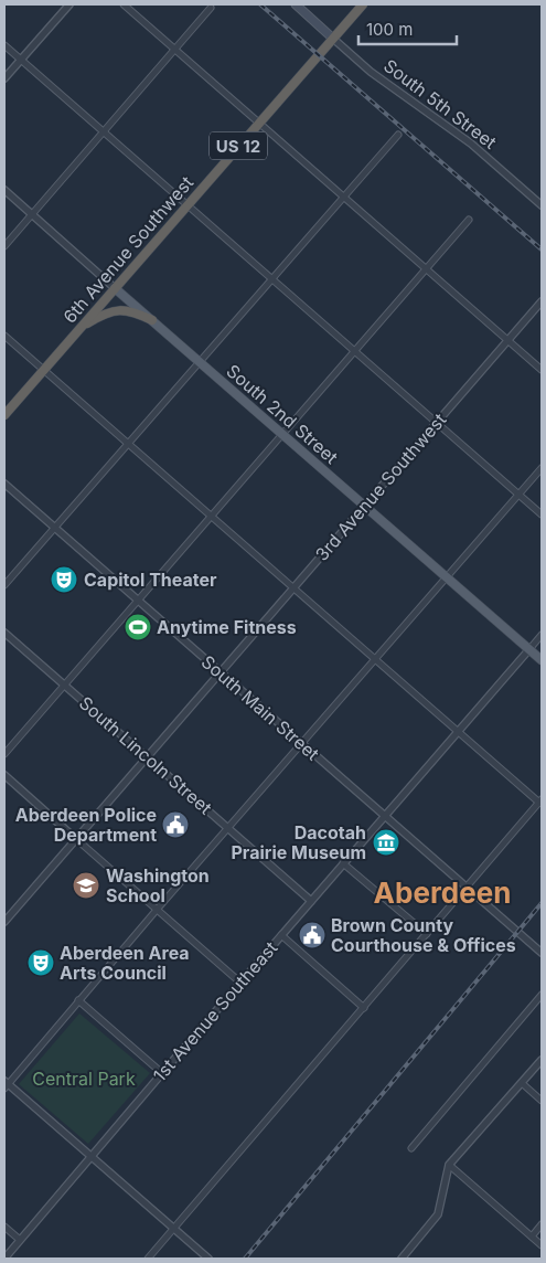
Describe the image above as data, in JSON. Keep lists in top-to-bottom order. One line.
{"streets":{"highway":["US 12","6th Avenue Southwest"],"main road":["South 5th Street","South 2nd Street"],"street":["3rd Avenue Southwest","South Main Street","South Lincoln Street","1st Avenue Southeast"]},"crossings":[["South 5th Street","6th Avenue Southwest"],["6th Avenue Southwest","South 2nd Street"],["South 2nd Street","3rd Avenue Southwest"],["South 2nd Street","1st Avenue Southeast"],["3rd Avenue Southwest","South Main Street"],["3rd Avenue Southwest","South Lincoln Street"],["South Main Street","1st Avenue Southeast"],["South Lincoln Street","1st Avenue Southeast"]],"districts":["Aberdeen"],"parks":["Central Park"],"places":{"theatre":["Capitol Theater","Aberdeen Area Arts Council"],"sports":["Anytime Fitness"],"public building":["Aberdeen Police Department","Brown County Courthouse & Offices"],"museum":["Dacotah Prairie Museum"],"school or university":["Washington School"]},"scale_bar":"100 m"}
